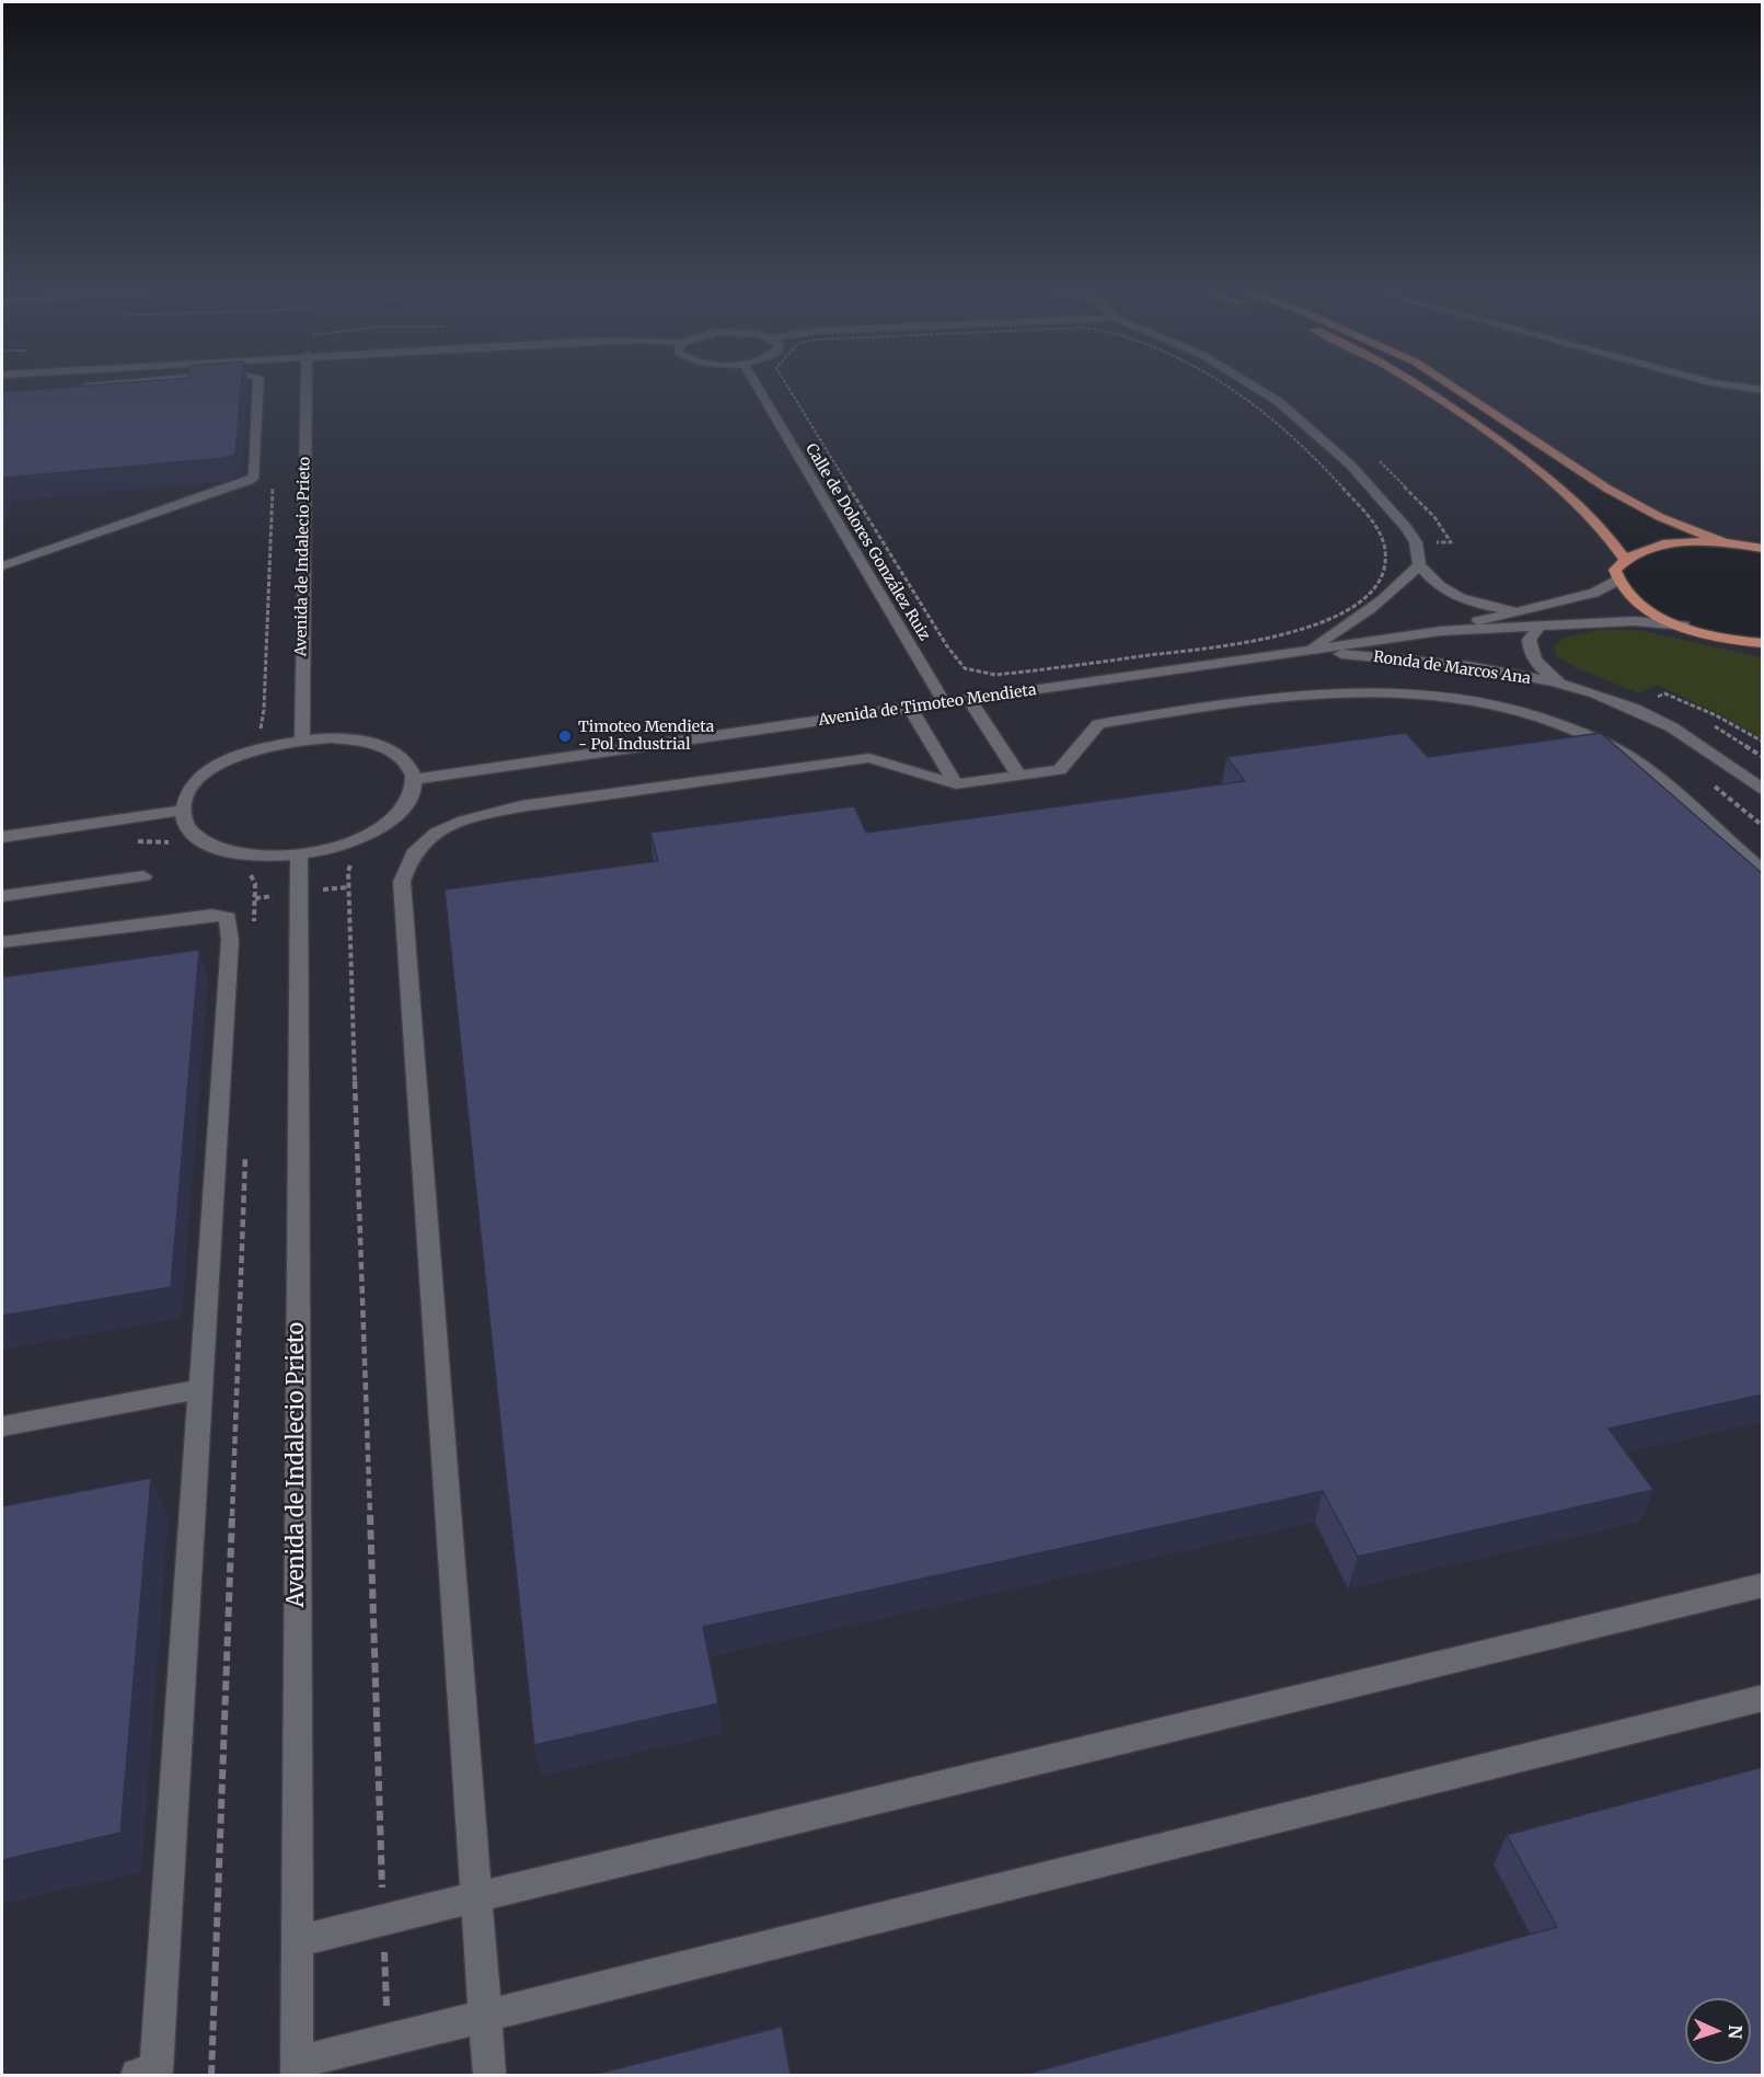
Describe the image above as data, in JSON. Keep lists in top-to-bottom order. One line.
{"streets":{"street":["Calle de Dolores González Ruiz","Avenida de Indalecio Prieto","Ronda de Marcos Ana","Avenida de Timoteo Mendieta"]},"crossings":[["Calle de Dolores González Ruiz","Avenida de Timoteo Mendieta"],["Ronda de Marcos Ana","Avenida de Timoteo Mendieta"]],"places":["Timoteo Mendieta - Pol Industrial"],"north":"right"}
